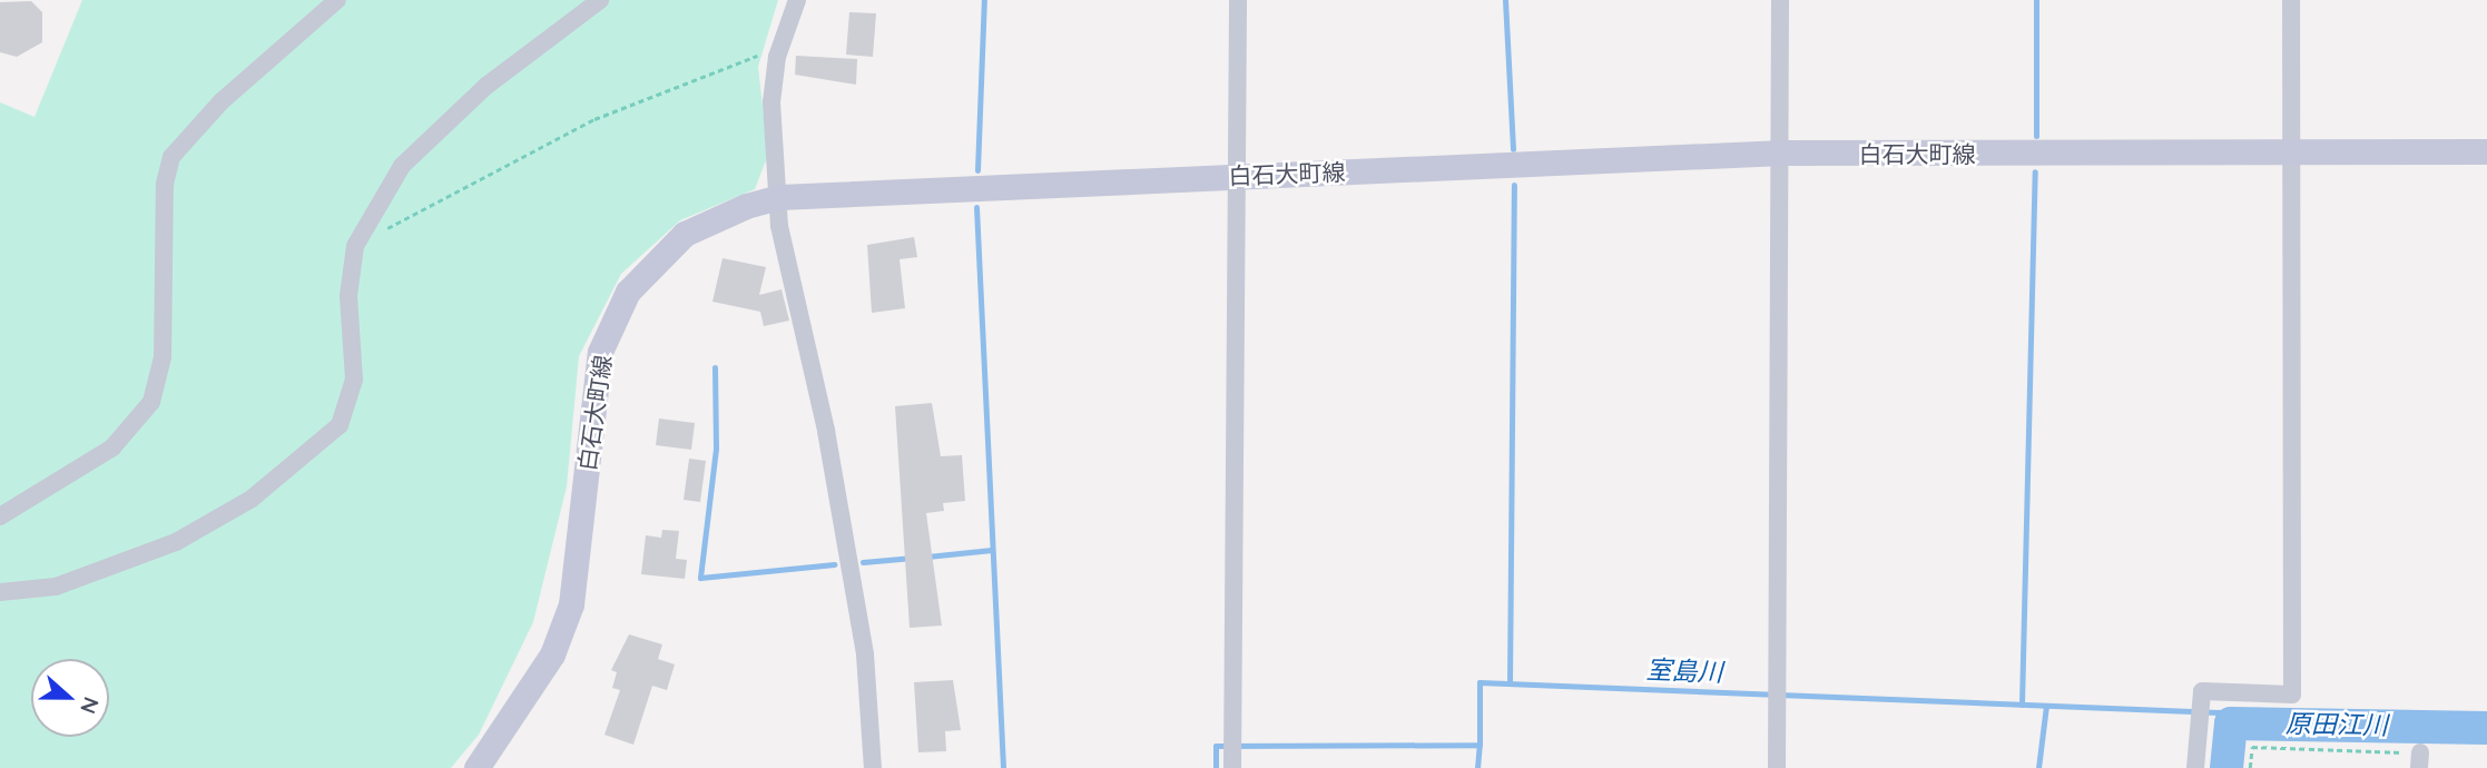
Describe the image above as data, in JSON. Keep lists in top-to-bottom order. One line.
{"streets":{"main road":["白石大町線"]},"water":["室島川","原田江川"],"north":"right"}
